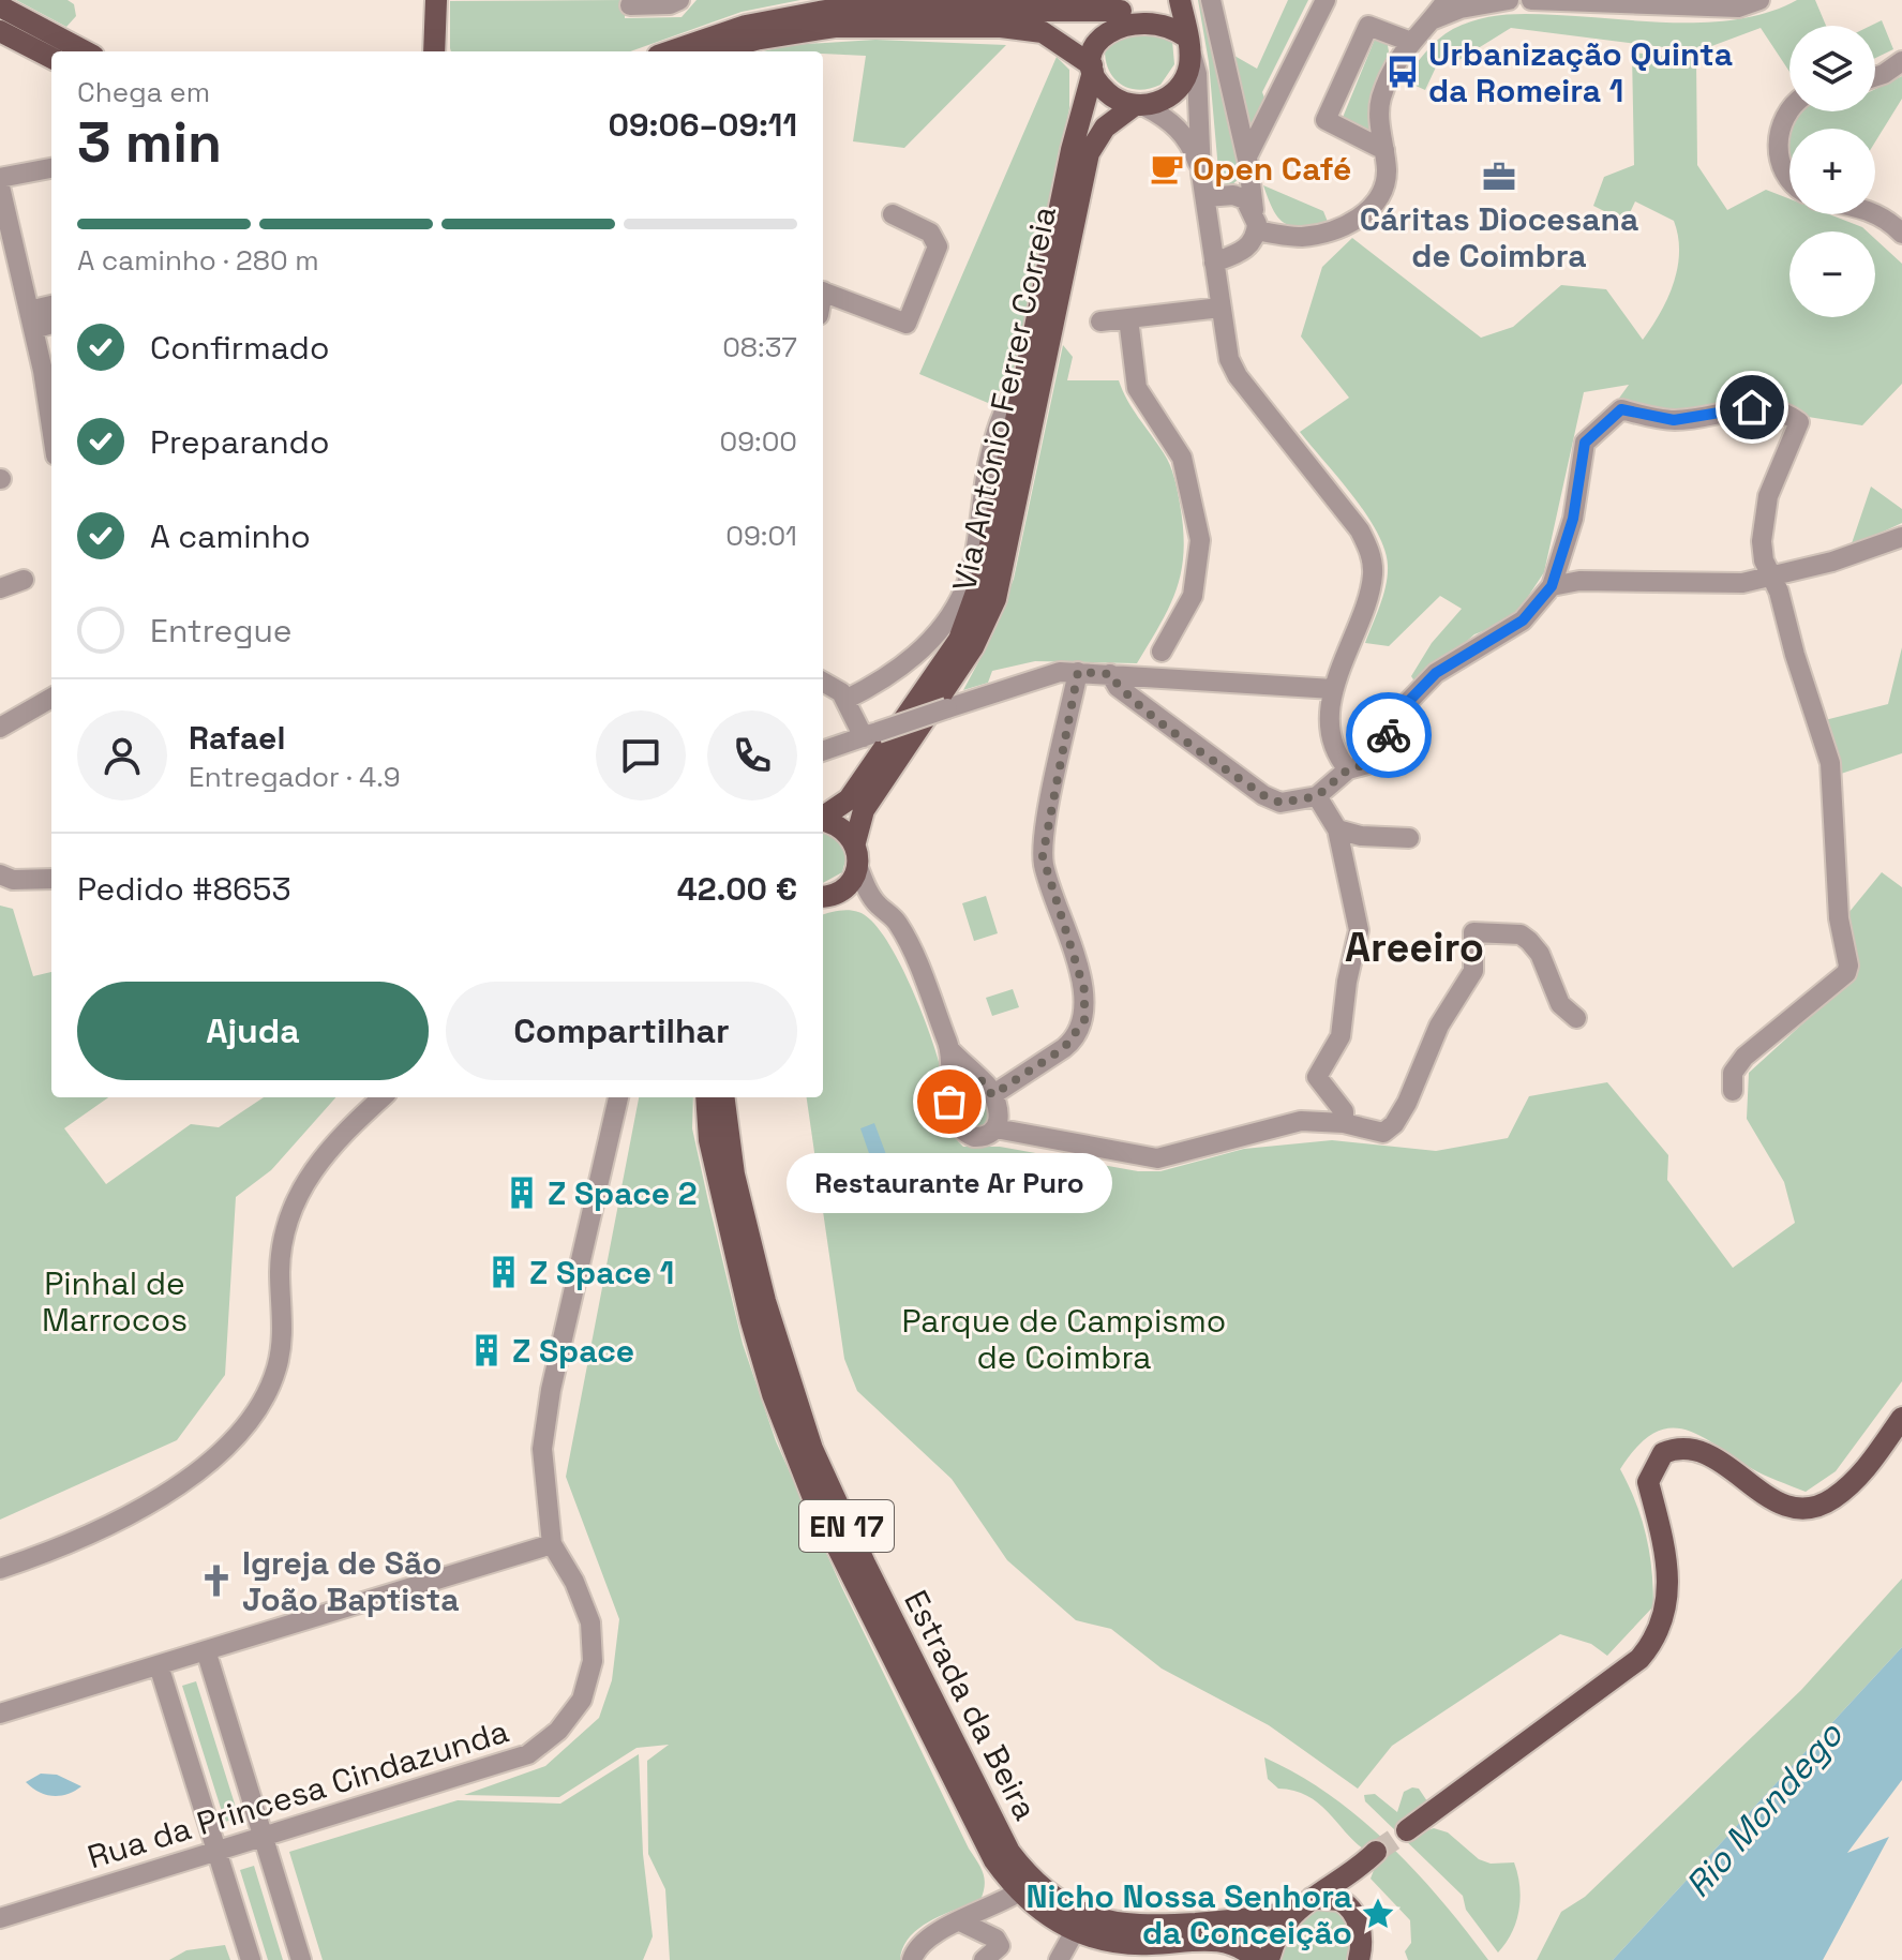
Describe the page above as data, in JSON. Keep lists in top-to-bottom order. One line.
{"streets":{"main road":["Via António Ferrer Correia","EN 17","Estrada da Beira"],"street":["Rua da Princesa Cindazunda"]},"districts":["Areeiro"],"water":["Rio Mondego"],"parks":["Pinhal de Marrocos","Parque de Campismo de Coimbra"],"places":{"bus stop":["Urbanização Quinta da Romeira 1"],"cafe":["Open Café"],"office":["Cáritas Diocesana de Coimbra"],"other":["Restaurante Ar Puro"],"building":["Z Space 2","Z Space 1","Z Space"],"church":["Igreja de São João Baptista"],"place":["Nicho Nossa Senhora da Conceição"]},"page":{"map_buttons":["+","−"],"heading":["3 min","Chega em","09:06–09:11"],"panel":["Rafael","Entregador · 4.9","Pedido #8653","42.00 €"],"bar":"A caminho · 280 m","list":[["Confirmado","08:37"],["Preparando","09:00"],["A caminho","09:01"],"Entregue"],"buttons":["Ajuda","Compartilhar"],"bubble":"Restaurante Ar Puro"}}
